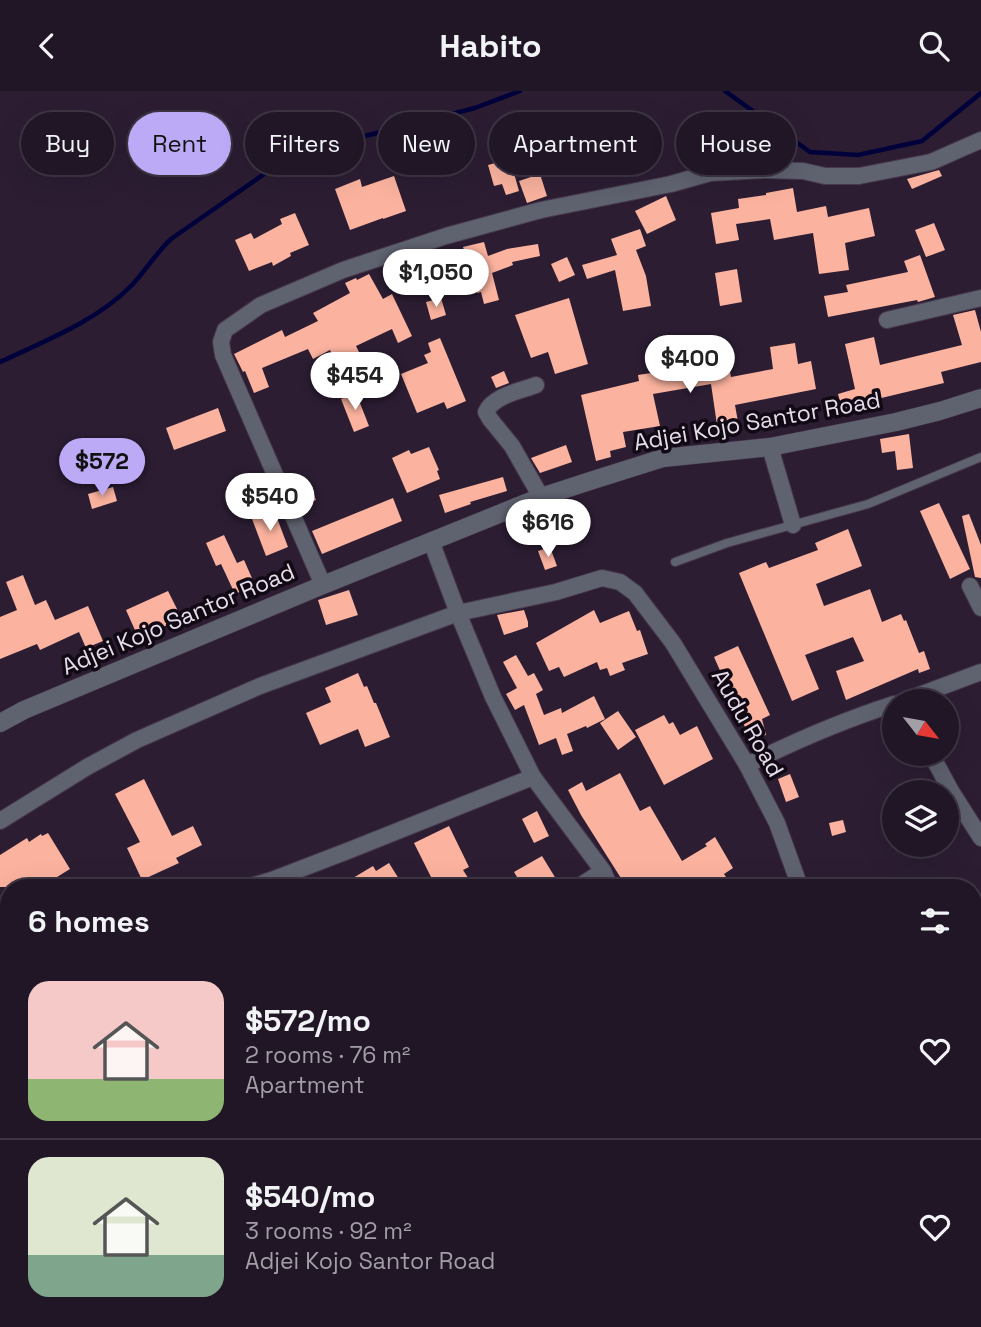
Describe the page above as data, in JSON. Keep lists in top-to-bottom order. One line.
{"streets":{"street":["Adjei Kojo Santor Road","Audu Road"]},"north":"bottom right","page":{"header":"Habito","chip":["Buy","Rent","Filters","New","Apartment","House"],"price":["$1,050","$400","$454","$572","$540","$616"],"heading":"6 homes","list":[{"name":"$572/mo","note":"2 rooms · 76 m² · Apartment"},{"name":"$540/mo","note":"3 rooms · 92 m² · Adjei Kojo Santor Road"}]}}
